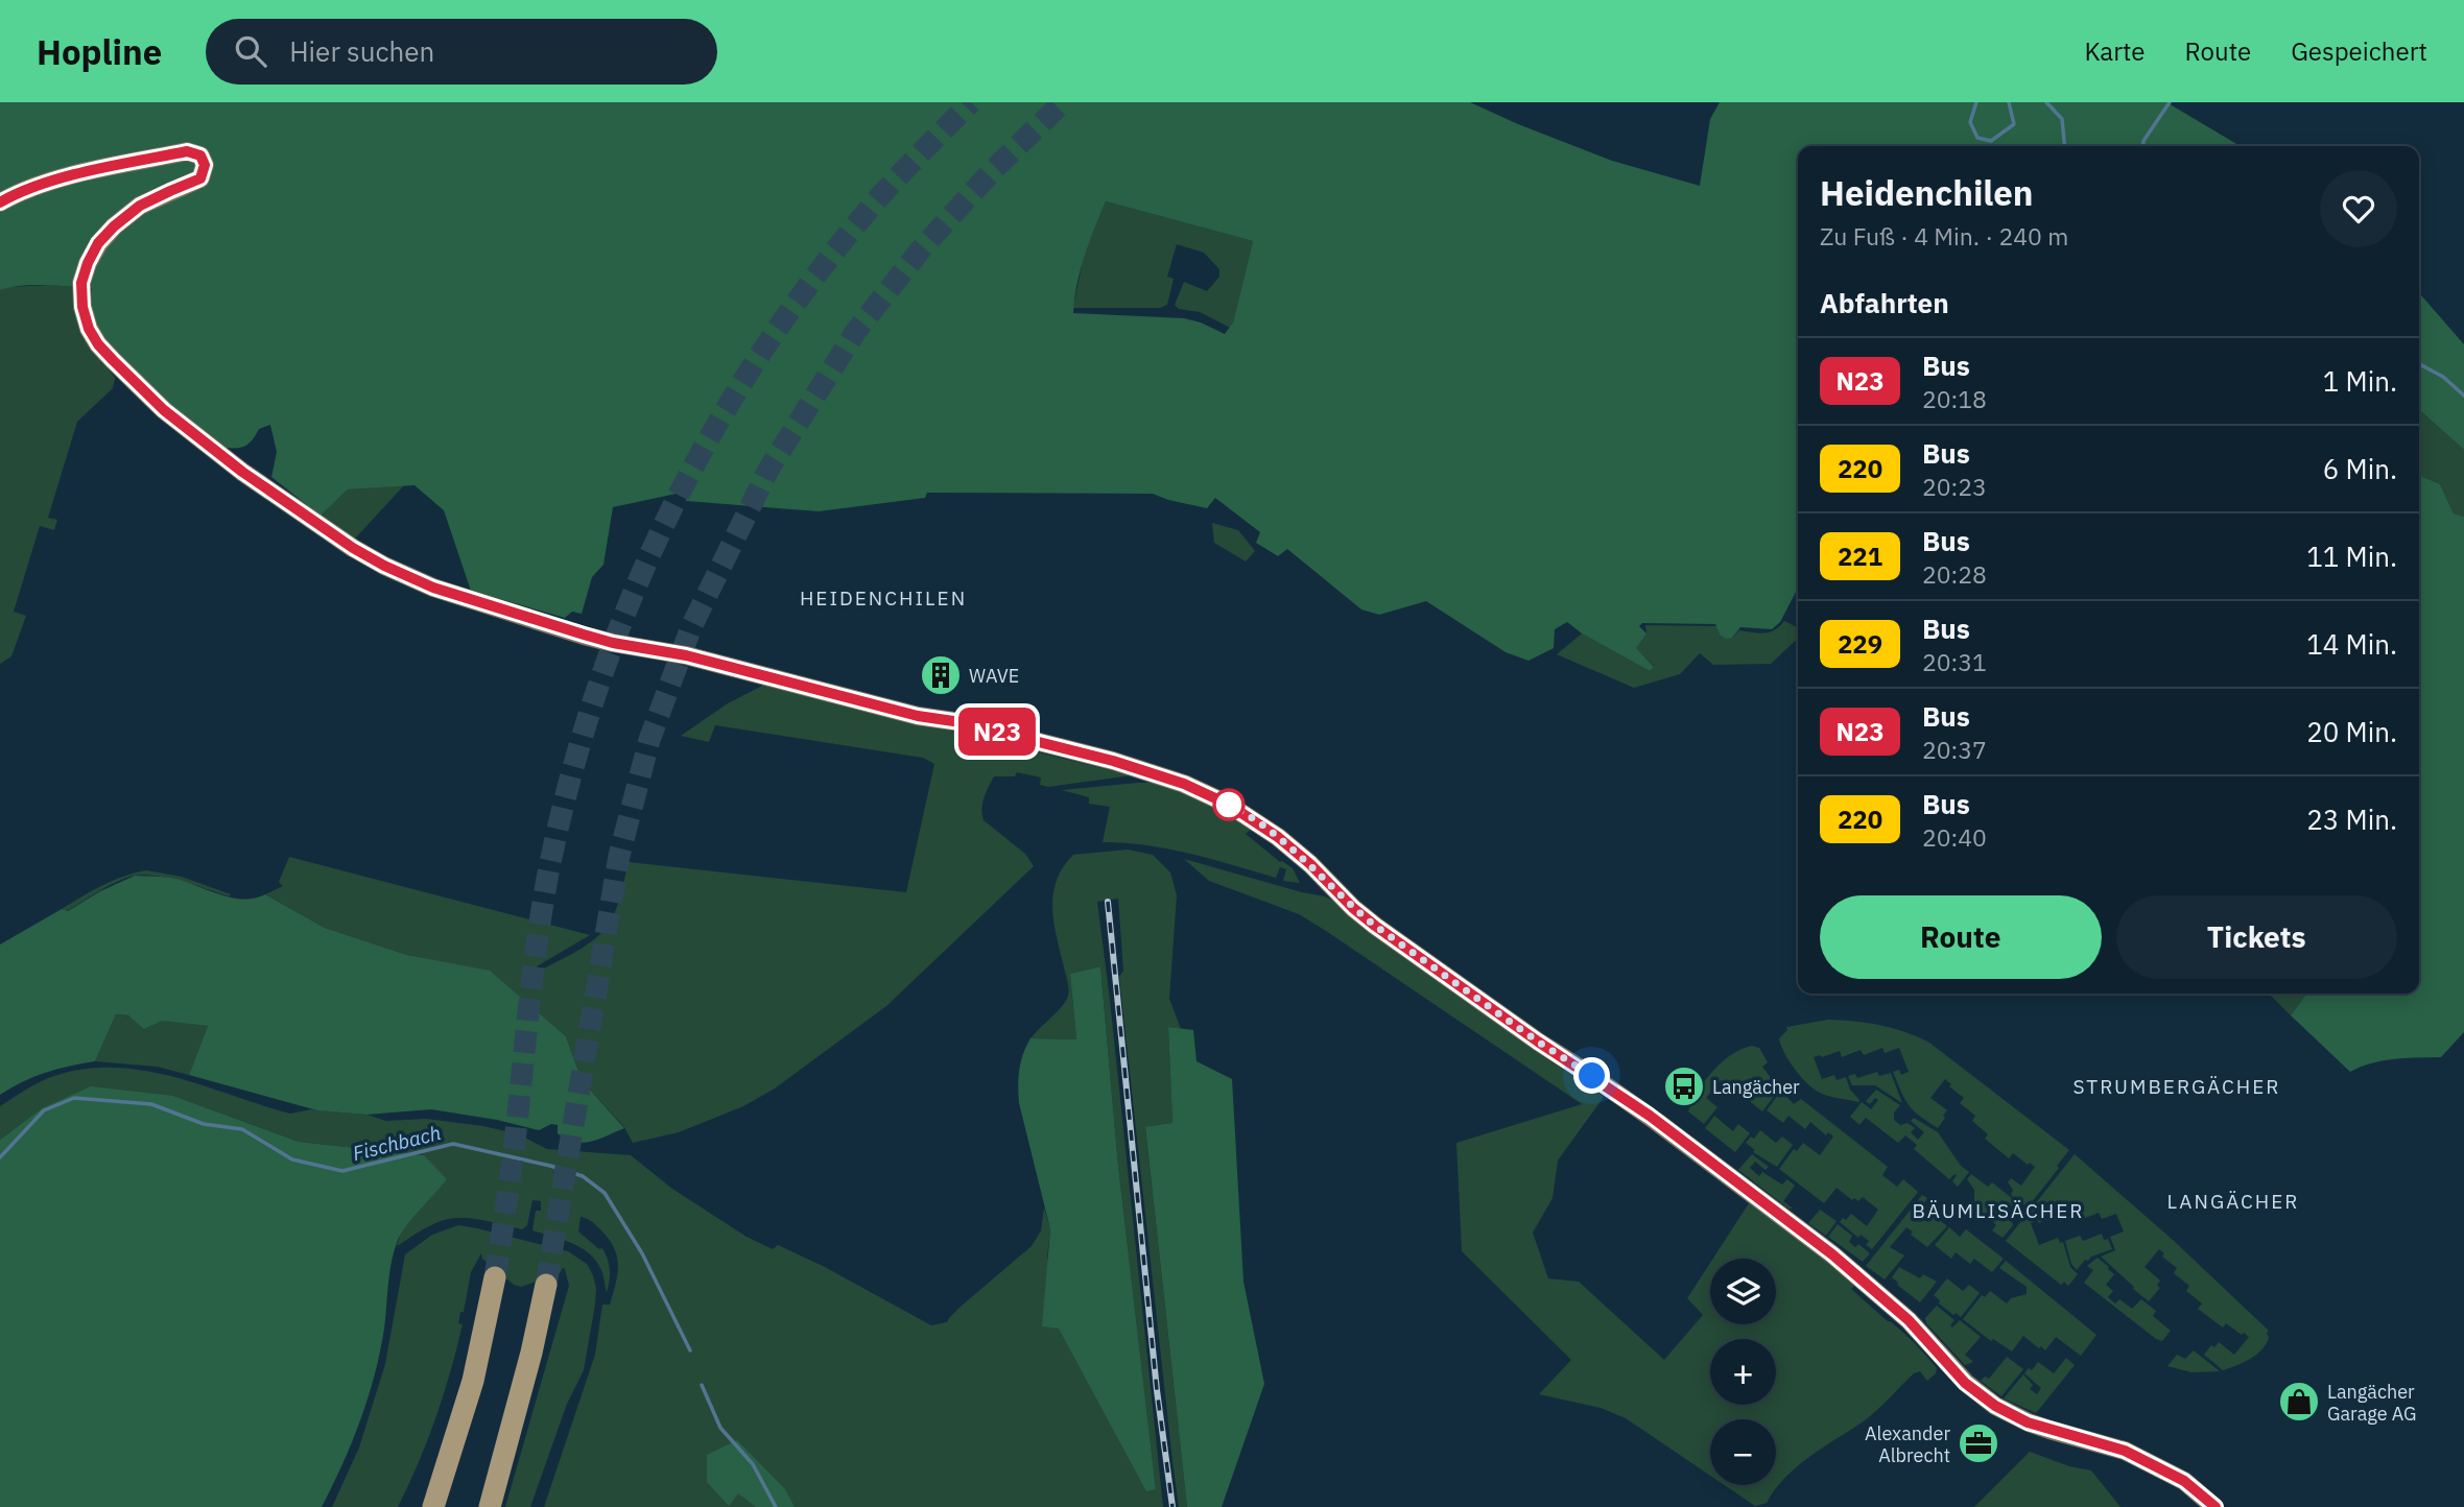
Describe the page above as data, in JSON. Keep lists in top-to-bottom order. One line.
{"districts":["HEIDENCHILEN","STRUMBERGÄCHER","LANGÄCHER","BÄUMLISÄCHER"],"water":["Fischbach"],"places":{"building":["WAVE"],"bus stop":["Langächer"],"shop":["Langächer Garage AG"],"office":["Alexander Albrecht"]},"lines":["bus line N23"],"page":{"header":"Hopline","search":"Hier suchen","nav":["Karte","Route","Gespeichert"],"on_map":"N23","heading":[["Heidenchilen","Zu Fuß · 4 Min. · 240 m"],"Abfahrten"],"list":[{"mark":"N23","name":"Bus","note":"20:18","value":"1 Min."},{"mark":"220","name":"Bus","note":"20:23","value":"6 Min."},{"mark":"221","name":"Bus","note":"20:28","value":"11 Min."},{"mark":"229","name":"Bus","note":"20:31","value":"14 Min."},{"mark":"N23","name":"Bus","note":"20:37","value":"20 Min."},{"mark":"220","name":"Bus","note":"20:40","value":"23 Min."}],"buttons":["Route","Tickets"],"map_buttons":["+","−"]}}
